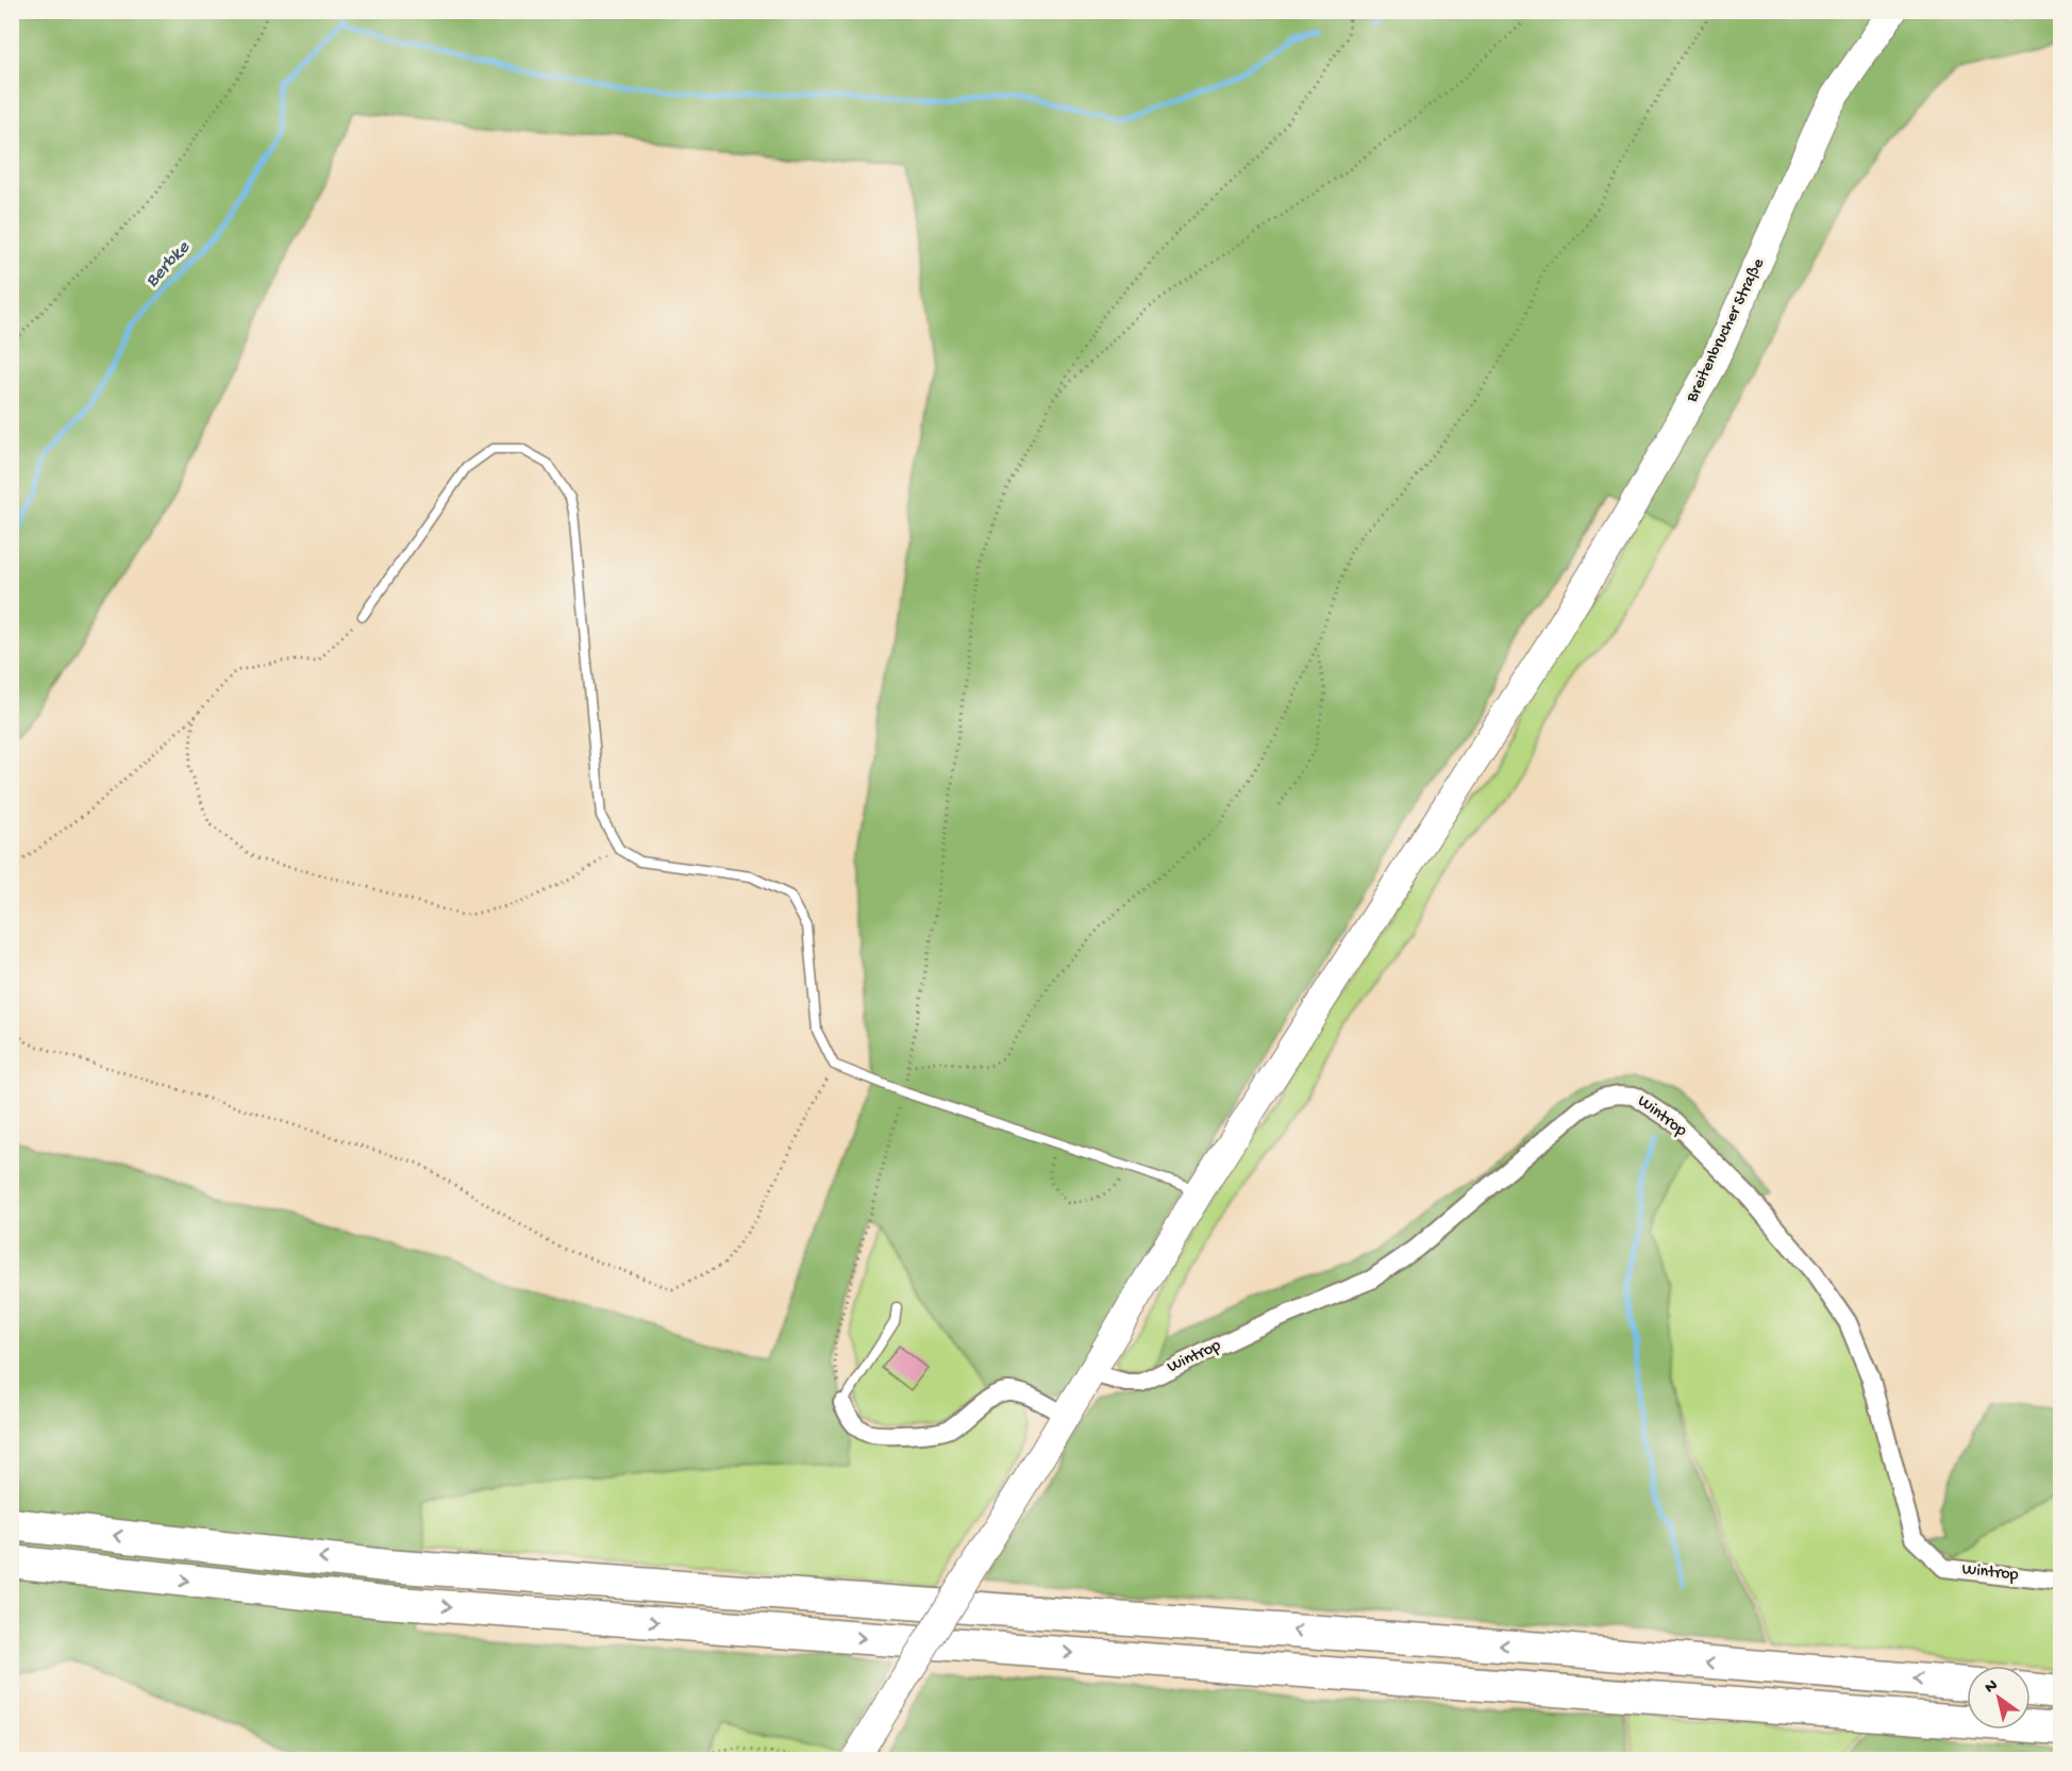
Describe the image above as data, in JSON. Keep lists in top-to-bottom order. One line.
{"streets":{"main road":["Breitenbrucher Straße"],"street":["Wintrop"]},"crossings":[["Breitenbrucher Straße","Wintrop"]],"water":["Berbke"],"north":"top left"}
